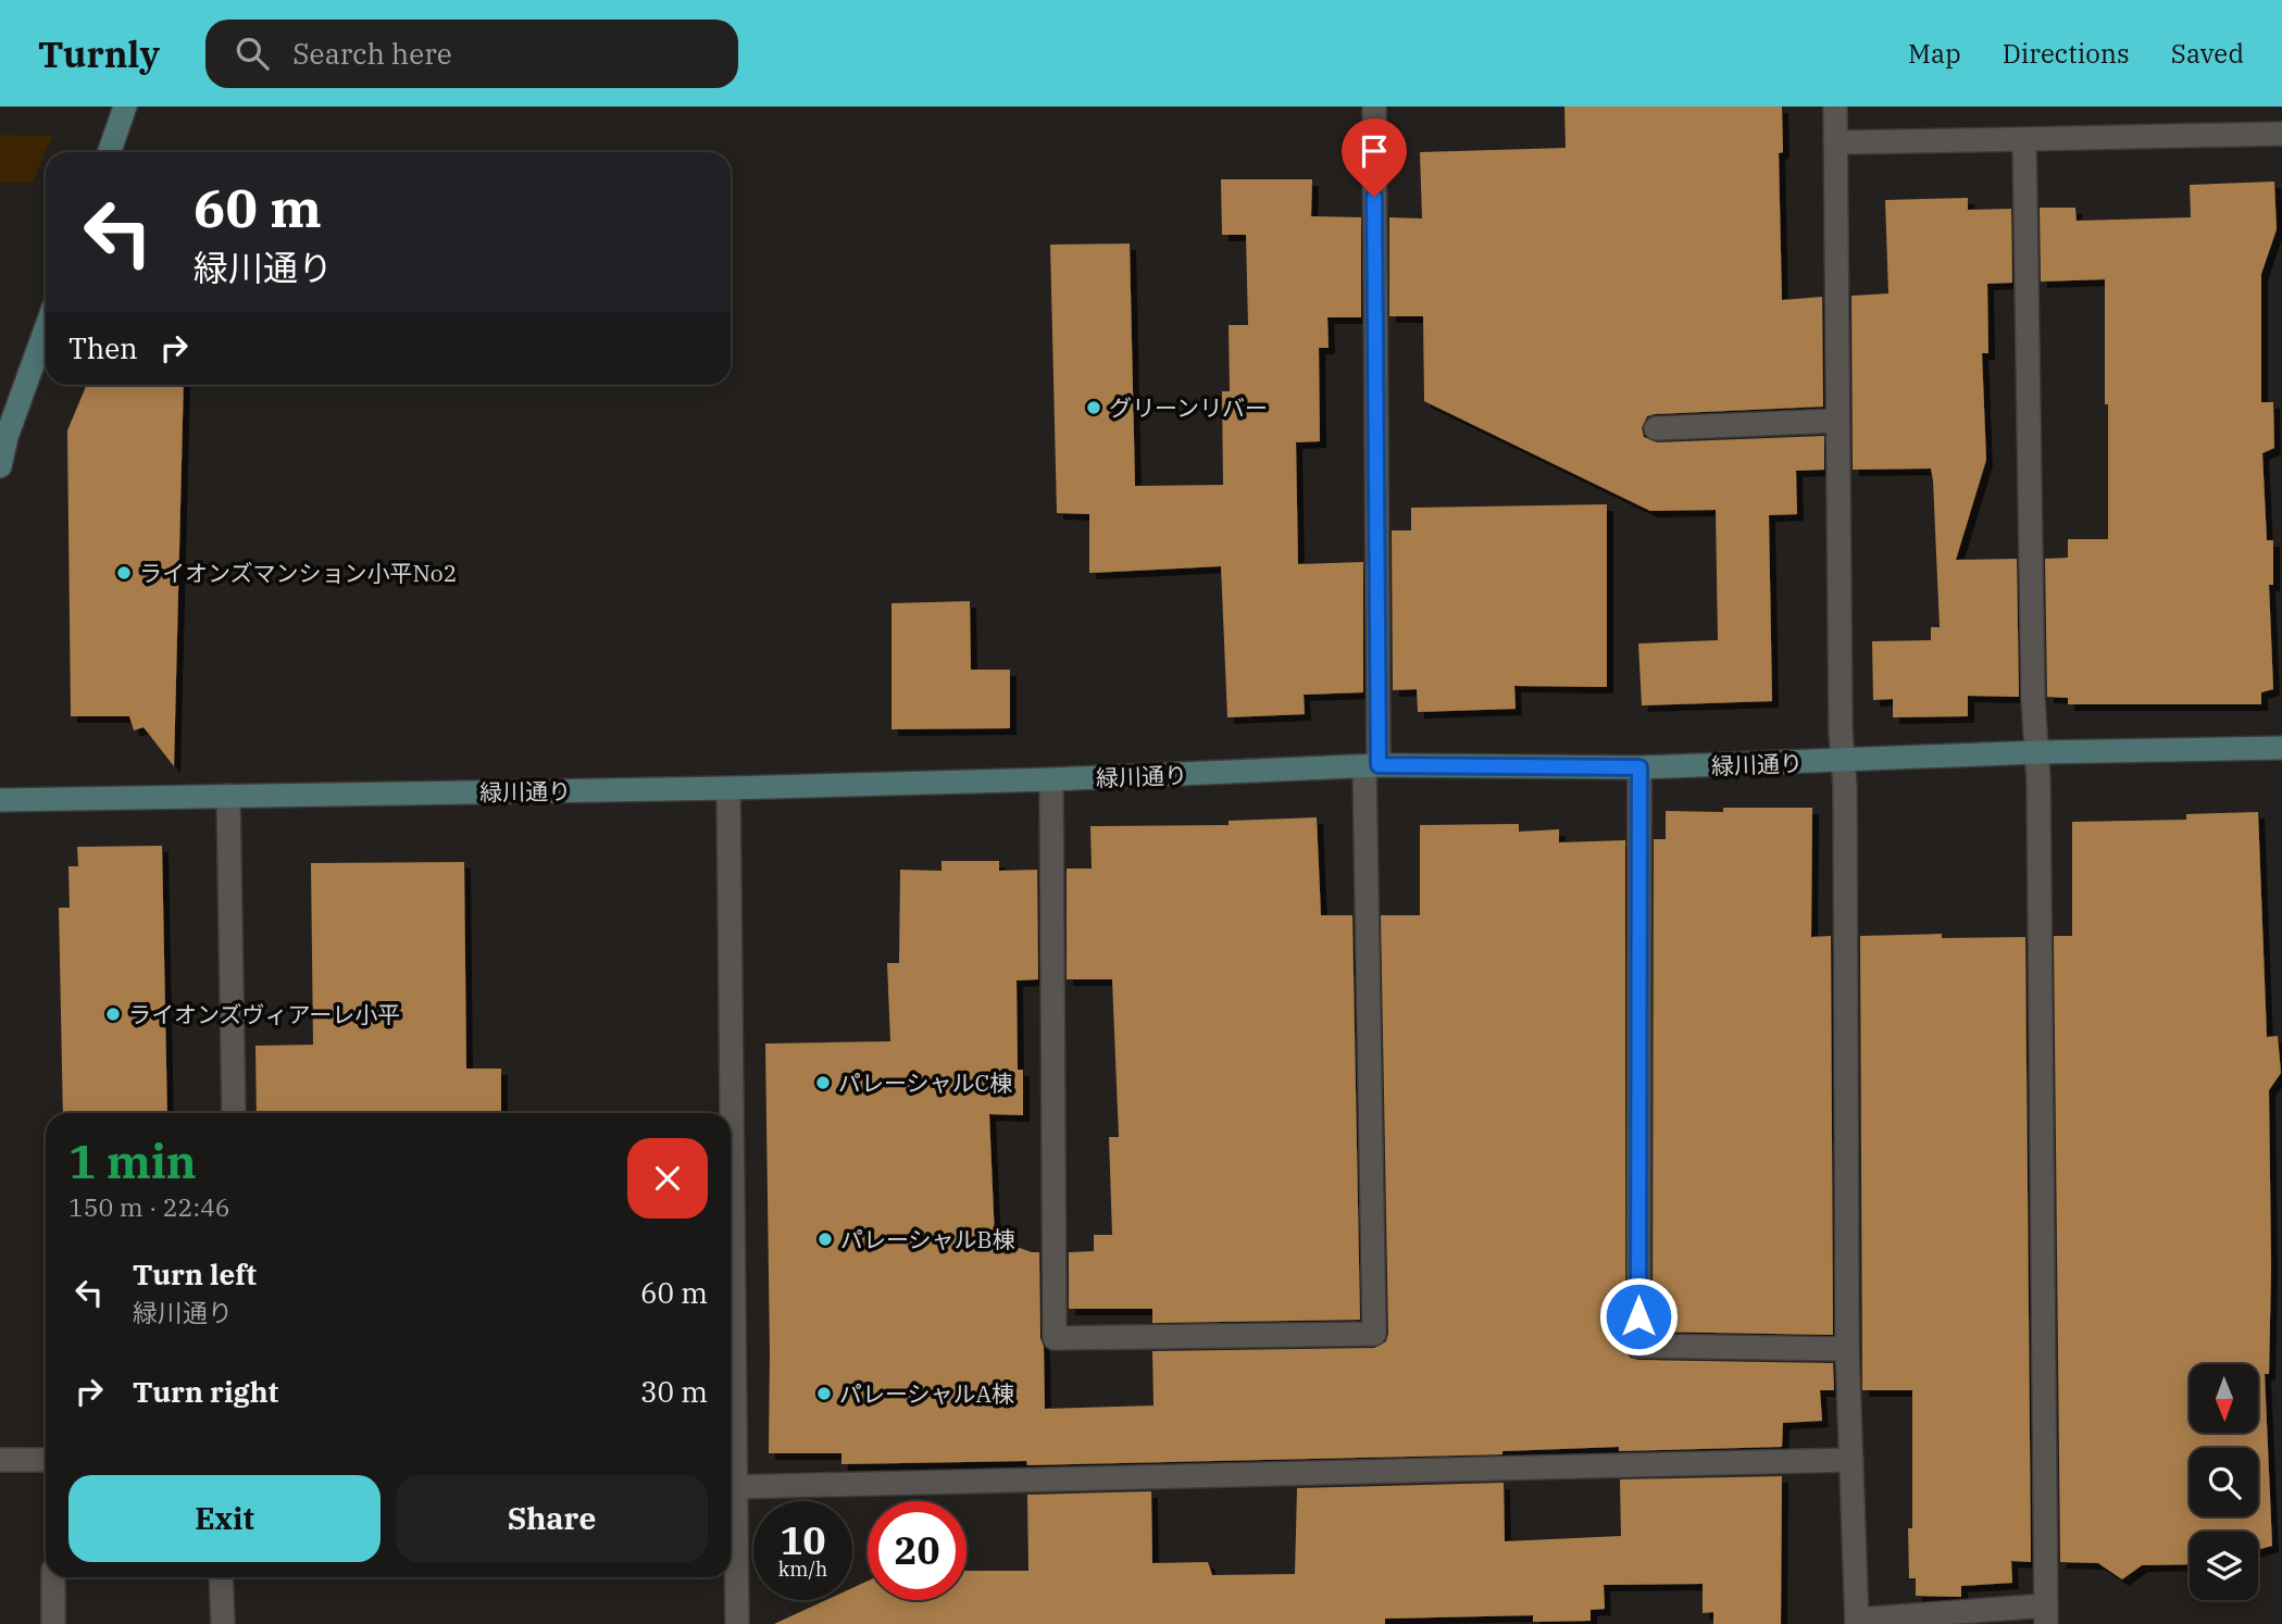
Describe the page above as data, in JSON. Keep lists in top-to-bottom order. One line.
{"streets":{"street":["緑川通り"]},"places":["グリーンリバー","ライオンズマンション小平No2","ライオンズヴィアーレ小平","パレーシャルC棟","パレーシャルB棟","パレーシャルA棟"],"north":"bottom","page":{"header":"Turnly","search":"Search here","nav":["Map","Directions","Saved"],"turn":["60 m","緑川通り"],"then":"Then","heading":["1 min","150 m · 22:46"],"list":[{"name":"Turn left","note":"緑川通り","value":"60 m"},{"name":"Turn right","value":"30 m"}],"buttons":["Exit","Share"],"speed":"10 km/h","limit":"20"}}
